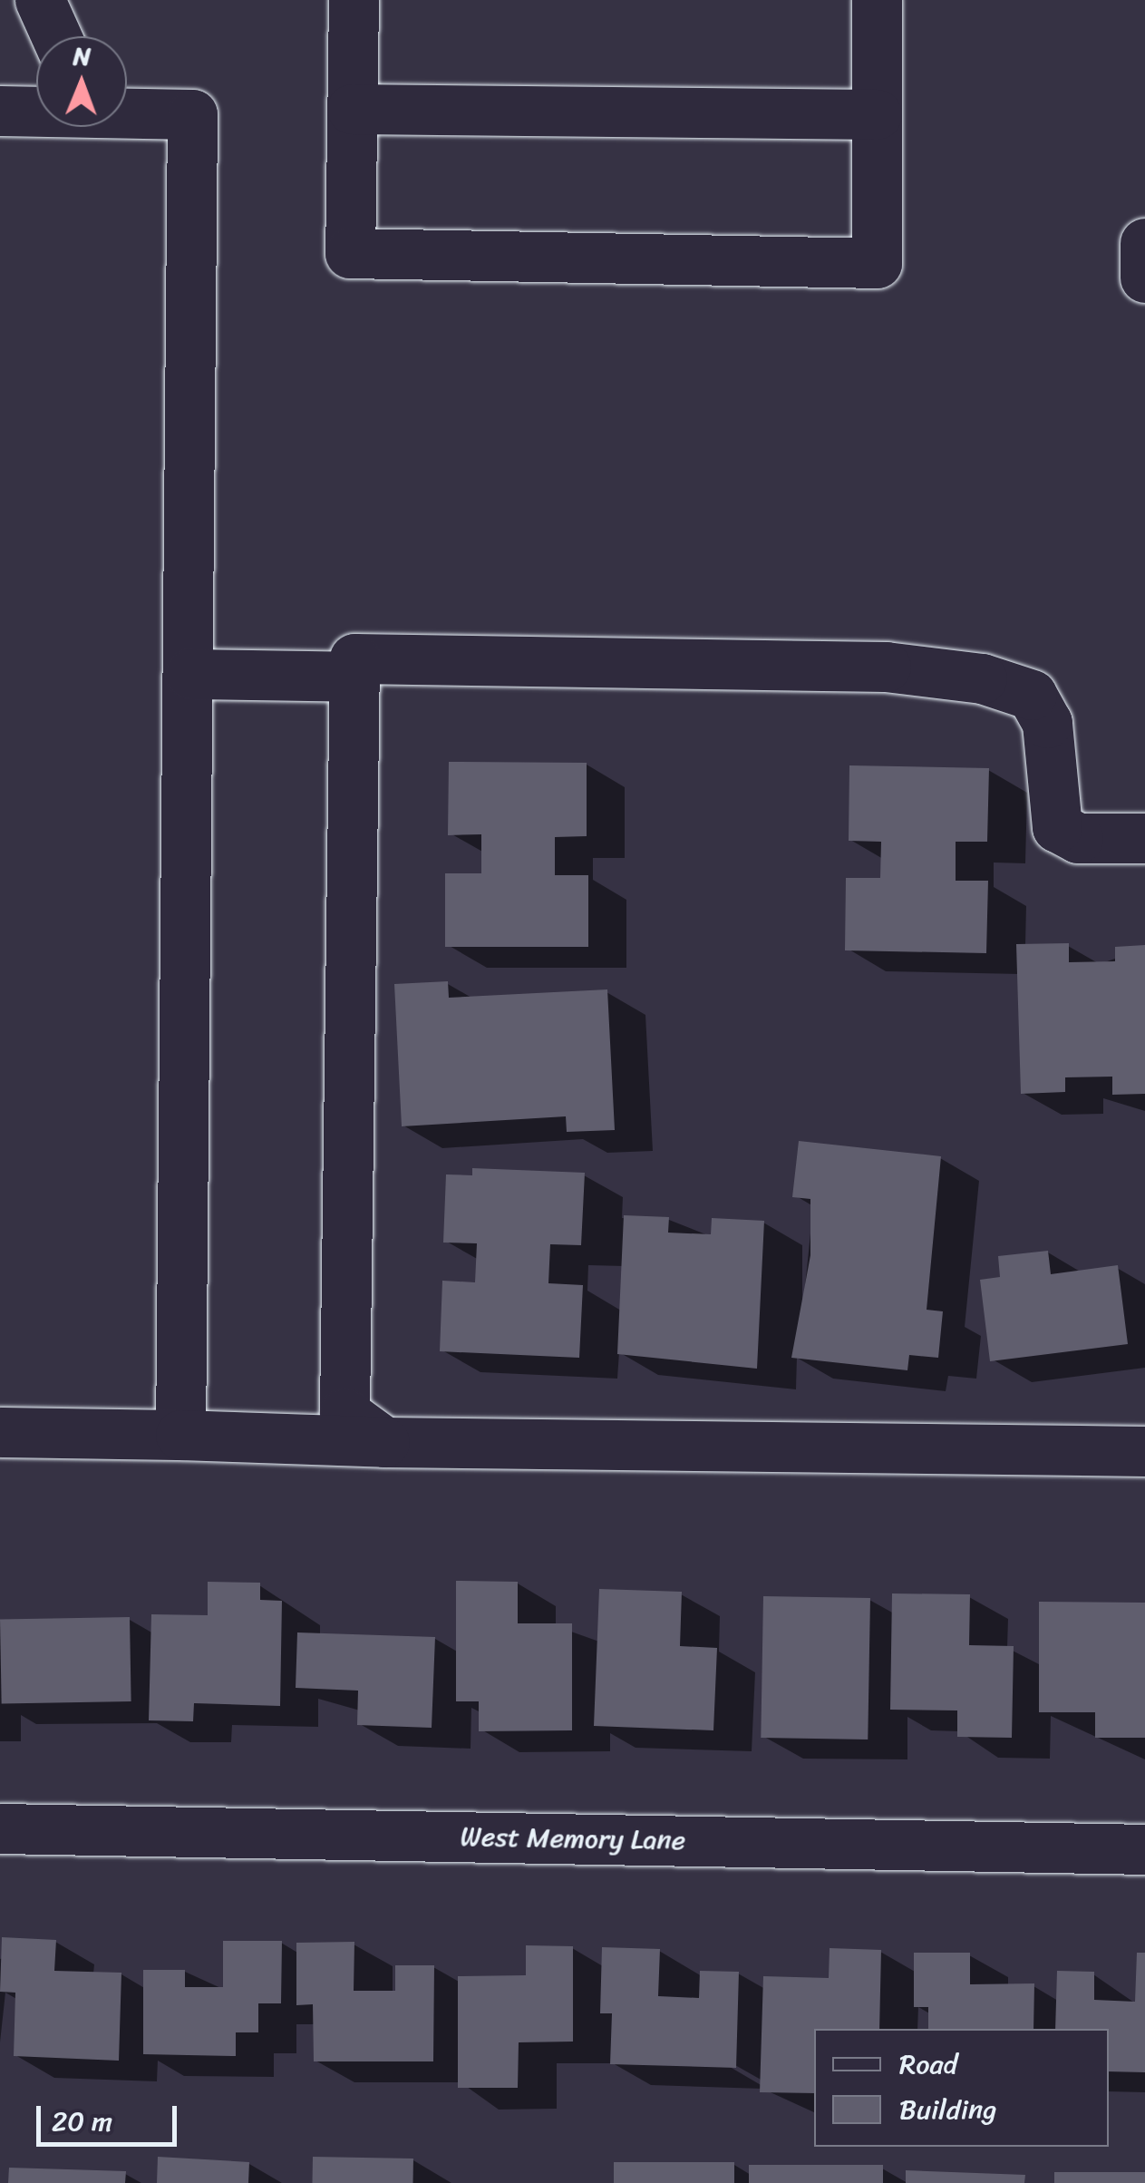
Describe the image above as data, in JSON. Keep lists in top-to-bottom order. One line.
{"streets":{"street":["West Memory Lane"]},"legend":["Road","Building"],"scale_bar":"20 m","north":"top"}
